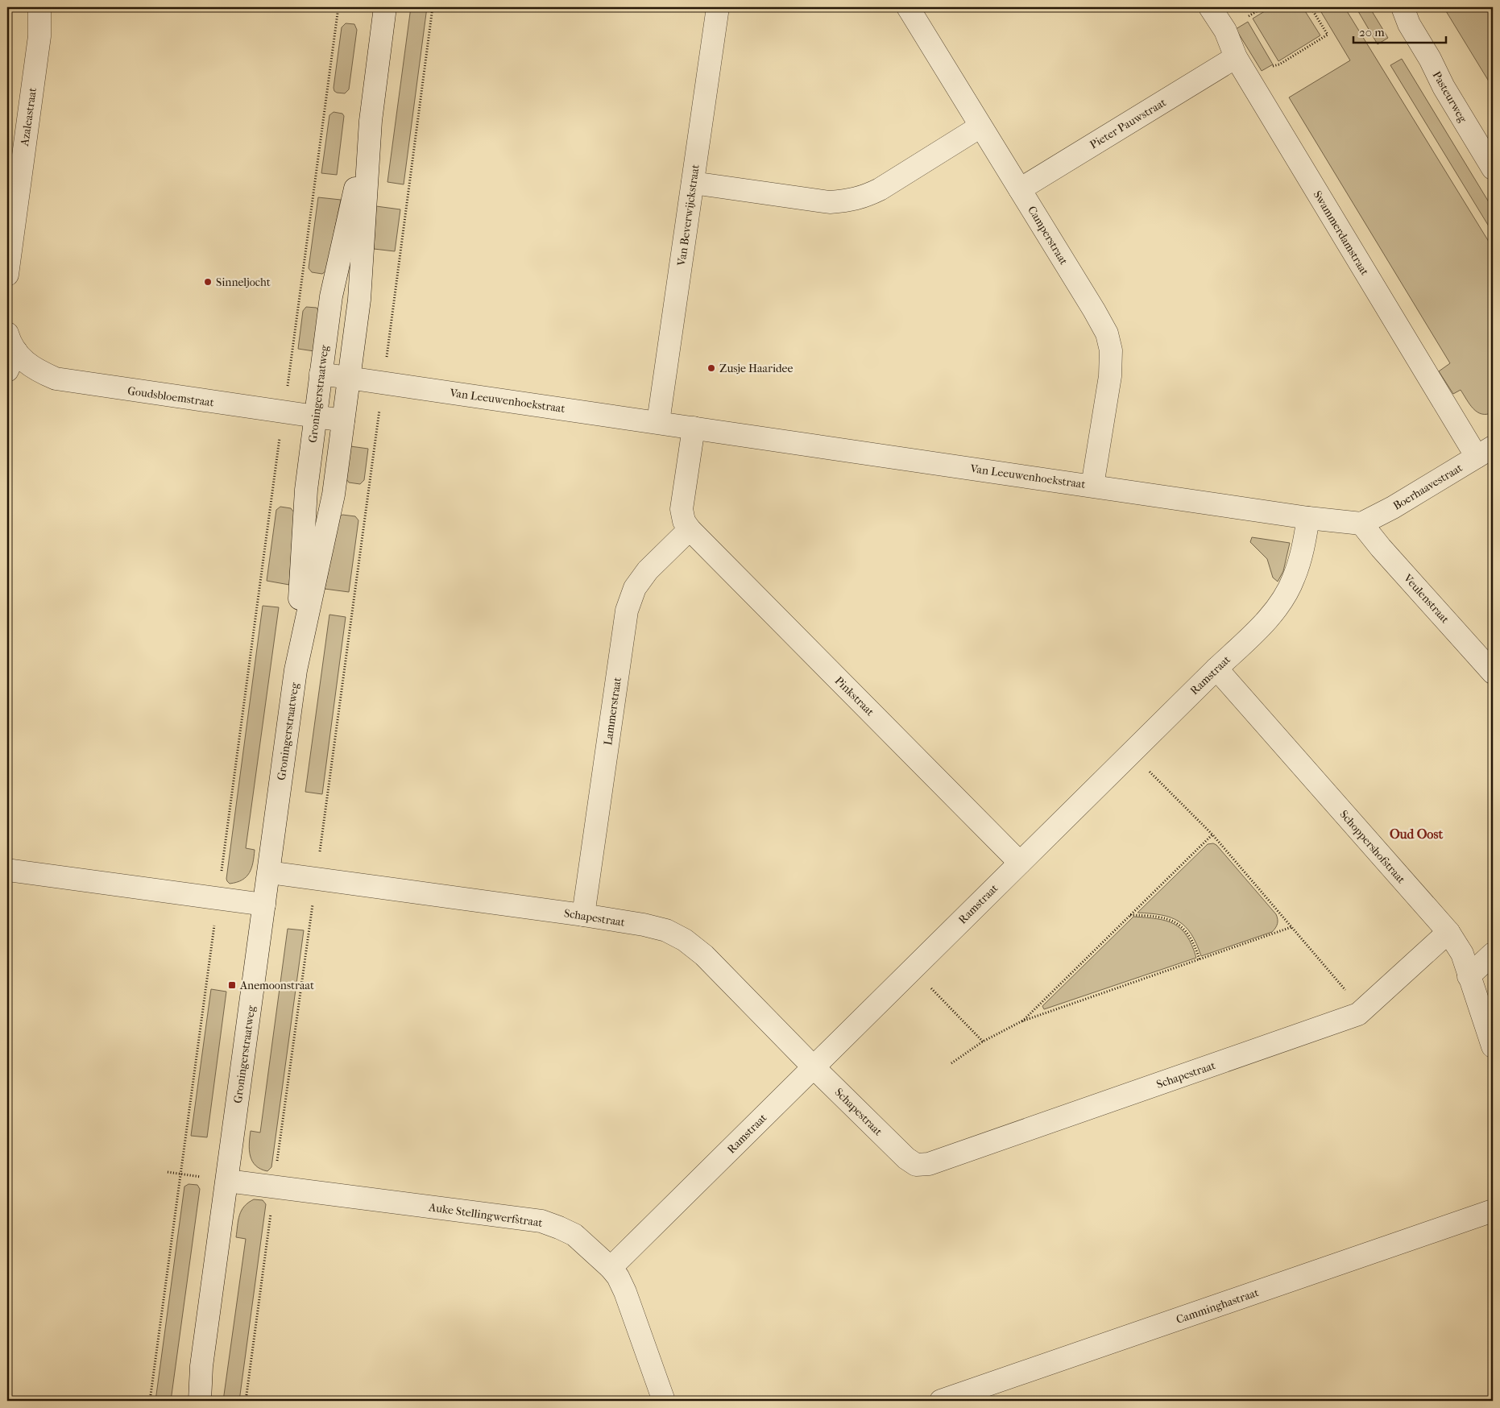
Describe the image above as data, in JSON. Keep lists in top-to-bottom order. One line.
{"streets":{"street":["Pasteurweg","Azaleastraat","Pieter Pauwstraat","Van Beverwijckstraat","Swammerdamstraat","Camperstraat","Groningerstraatweg","Goudsbloemstraat","Van Leeuwenhoekstraat","Boerhaavestraat","Veulenstraat","Ramstraat","Pinkstraat","Lammerstraat","Schoppershofstraat","Schapestraat","Auke Stellingwerfstraat","Camminghastraat"]},"crossings":[["Pieter Pauwstraat","Swammerdamstraat"],["Pieter Pauwstraat","Camperstraat"],["Van Beverwijckstraat","Van Leeuwenhoekstraat"],["Swammerdamstraat","Boerhaavestraat"],["Camperstraat","Van Leeuwenhoekstraat"],["Groningerstraatweg","Goudsbloemstraat"],["Groningerstraatweg","Van Leeuwenhoekstraat"],["Groningerstraatweg","Schapestraat"],["Groningerstraatweg","Auke Stellingwerfstraat"],["Van Leeuwenhoekstraat","Boerhaavestraat"],["Van Leeuwenhoekstraat","Veulenstraat"],["Van Leeuwenhoekstraat","Ramstraat"],["Boerhaavestraat","Veulenstraat"],["Ramstraat","Pinkstraat"],["Ramstraat","Schoppershofstraat"],["Ramstraat","Schapestraat"],["Ramstraat","Auke Stellingwerfstraat"],["Pinkstraat","Lammerstraat"],["Lammerstraat","Schapestraat"],["Schoppershofstraat","Schapestraat"]],"districts":["Oud Oost"],"places":{"other":["Sinneljocht","Zusje Haaridee"],"transit":["Anemoonstraat"]},"scale_bar":"20 m"}
